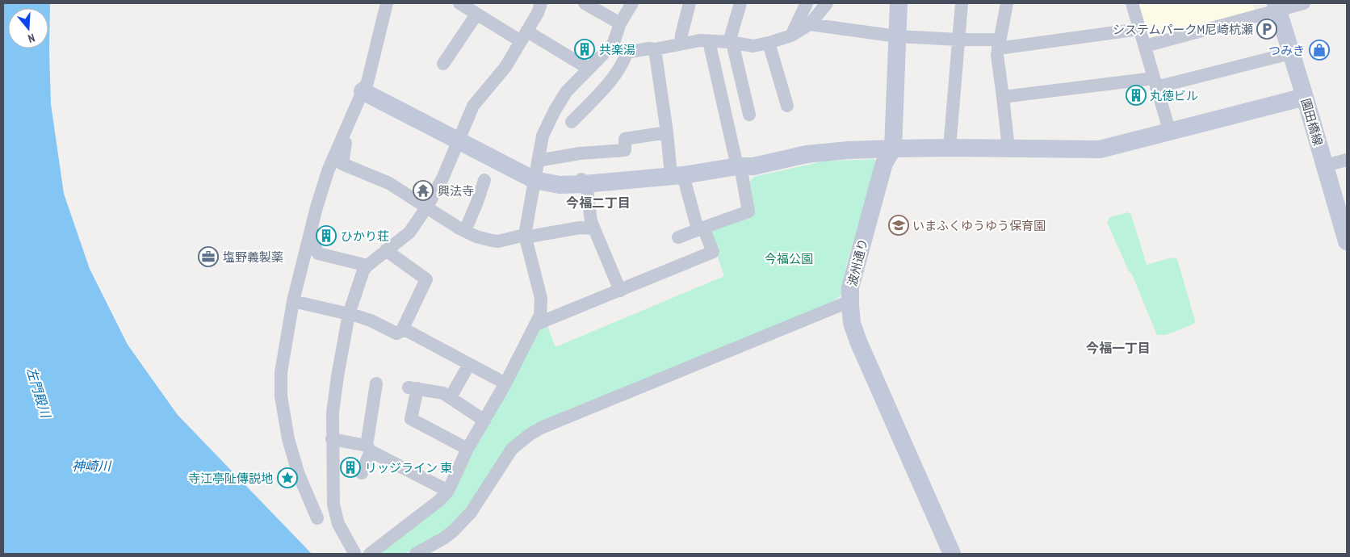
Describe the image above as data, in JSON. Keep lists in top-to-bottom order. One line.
{"streets":{"street":["園田橋線","波州通り"]},"districts":["今福二丁目","今福一丁目"],"water":["左門殿川","神崎川"],"parks":["今福公園"],"places":{"parking":["システムパークM尼崎杭瀬"],"building":["共楽湯","丸徳ビル","ひかり荘","リッジライン 東"],"shop":["つみき"],"temple":["興法寺"],"school or university":["いまふくゆうゆう保育園"],"office":["塩野義製薬"],"place":["寺江亭阯傳説地"]},"north":"bottom"}
